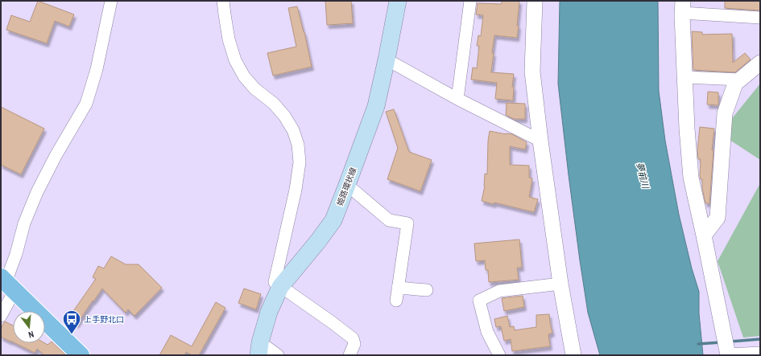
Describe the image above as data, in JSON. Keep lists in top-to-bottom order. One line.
{"streets":{"main road":["姫路環状線"]},"water":["夢前川"],"places":{"bus stop":["上手野北口"]},"north":"bottom"}
